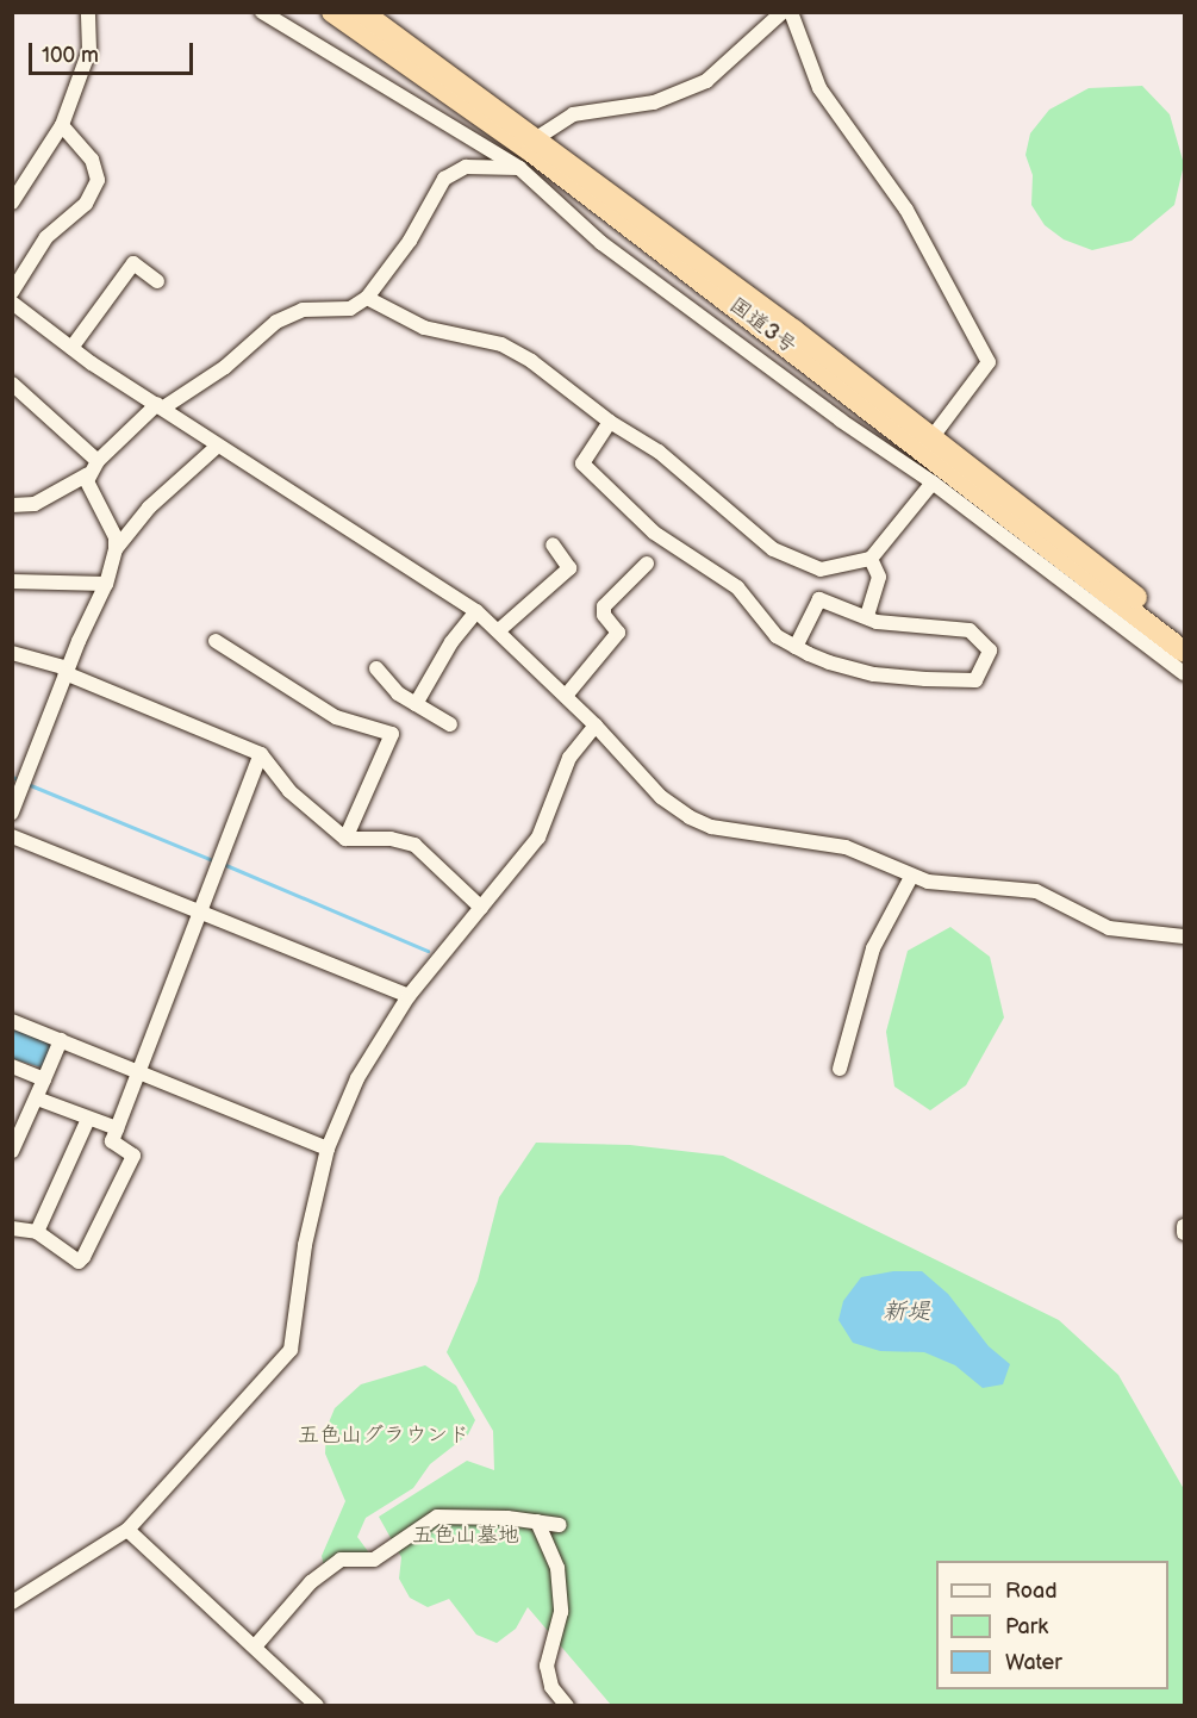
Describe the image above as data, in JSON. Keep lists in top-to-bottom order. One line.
{"streets":{"highway":["国道3号"]},"water":["新堤"],"parks":["五色山グラウンド","五色山墓地"],"legend":["Road","Park","Water"],"scale_bar":"100 m"}
